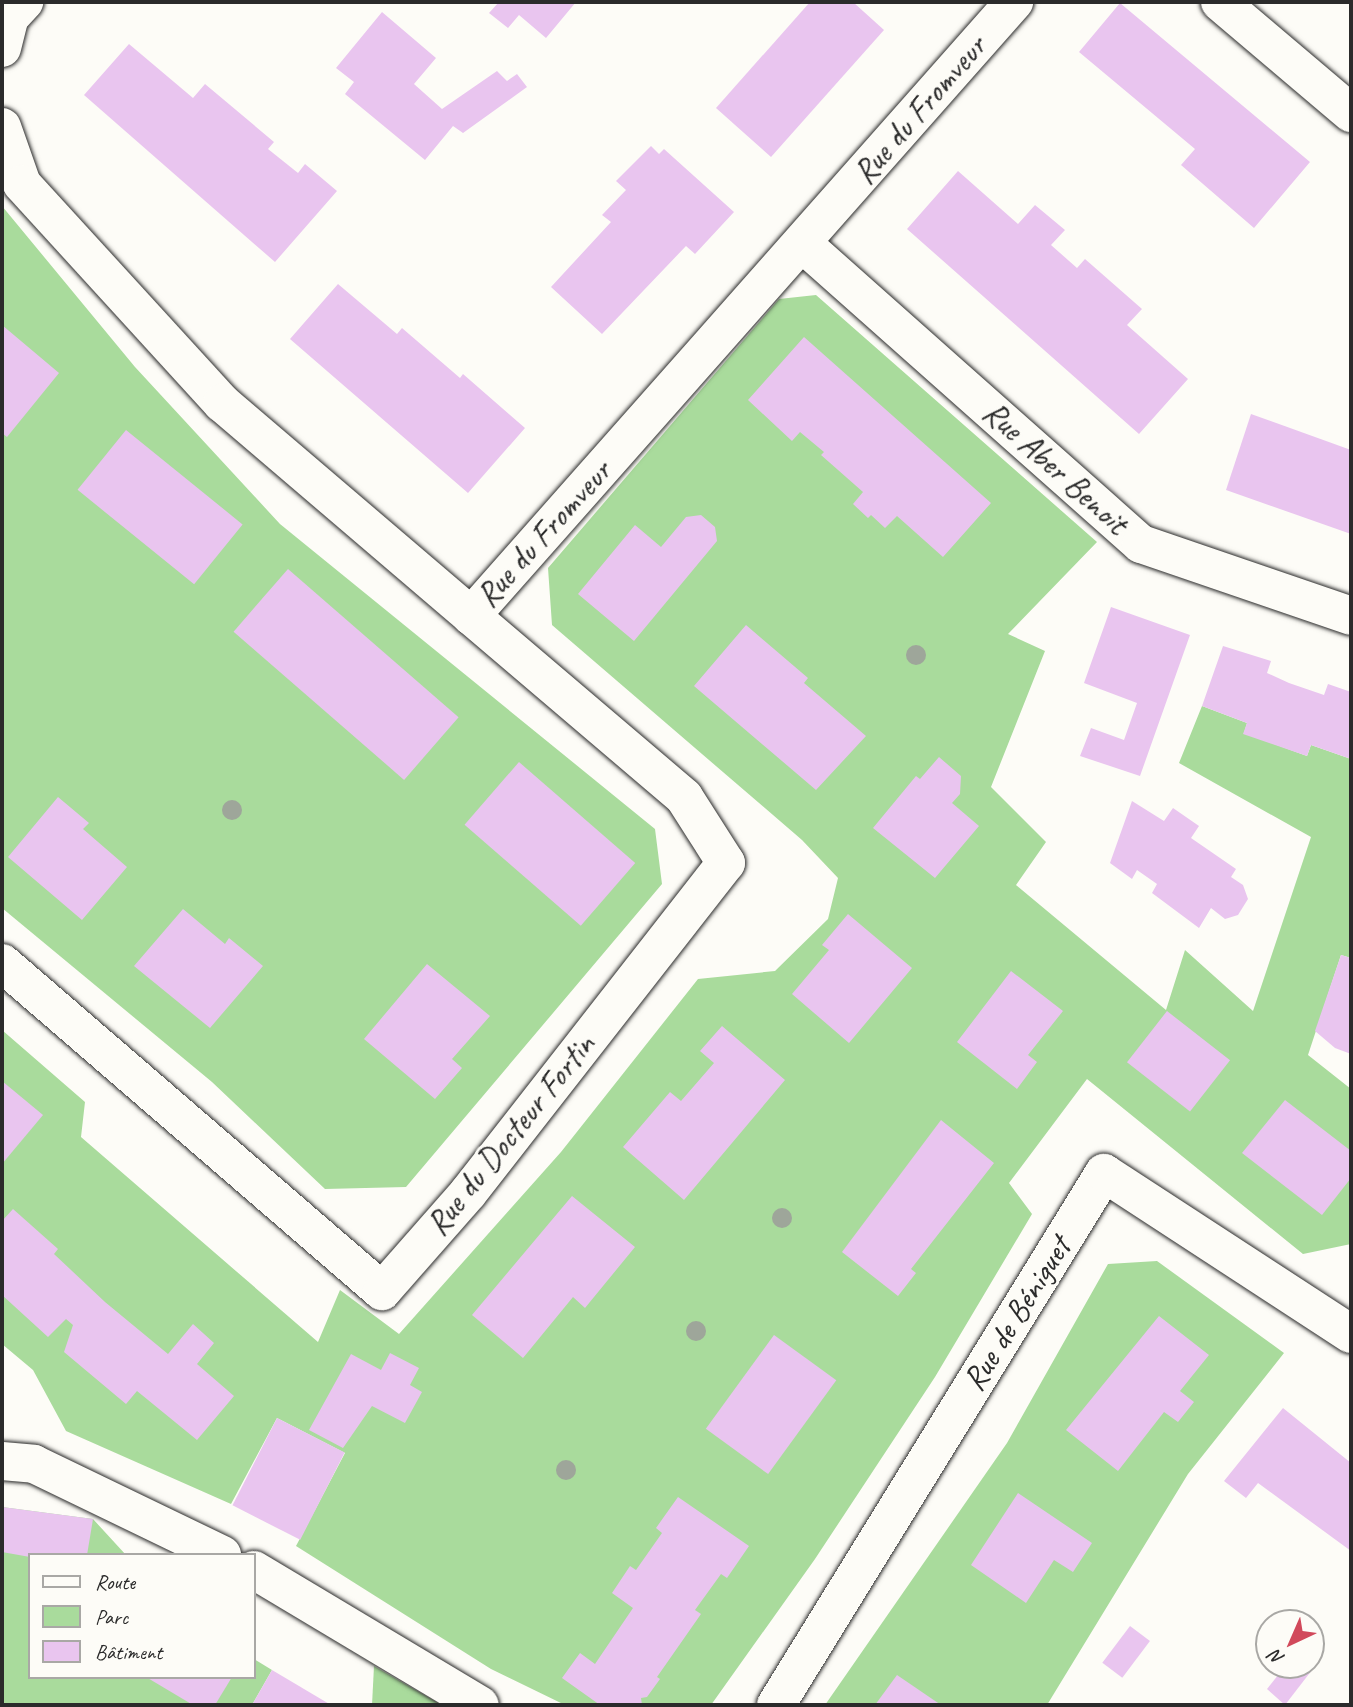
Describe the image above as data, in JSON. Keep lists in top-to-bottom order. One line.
{"streets":{"street":["Rue du Fromveur","Rue Aber Benoit","Rue du Docteur Fortin","Rue de Béniguet"]},"crossings":[["Rue du Fromveur","Rue Aber Benoit"],["Rue du Fromveur","Rue du Docteur Fortin"]],"legend":["Route","Parc","Bâtiment"],"north":"bottom left"}
